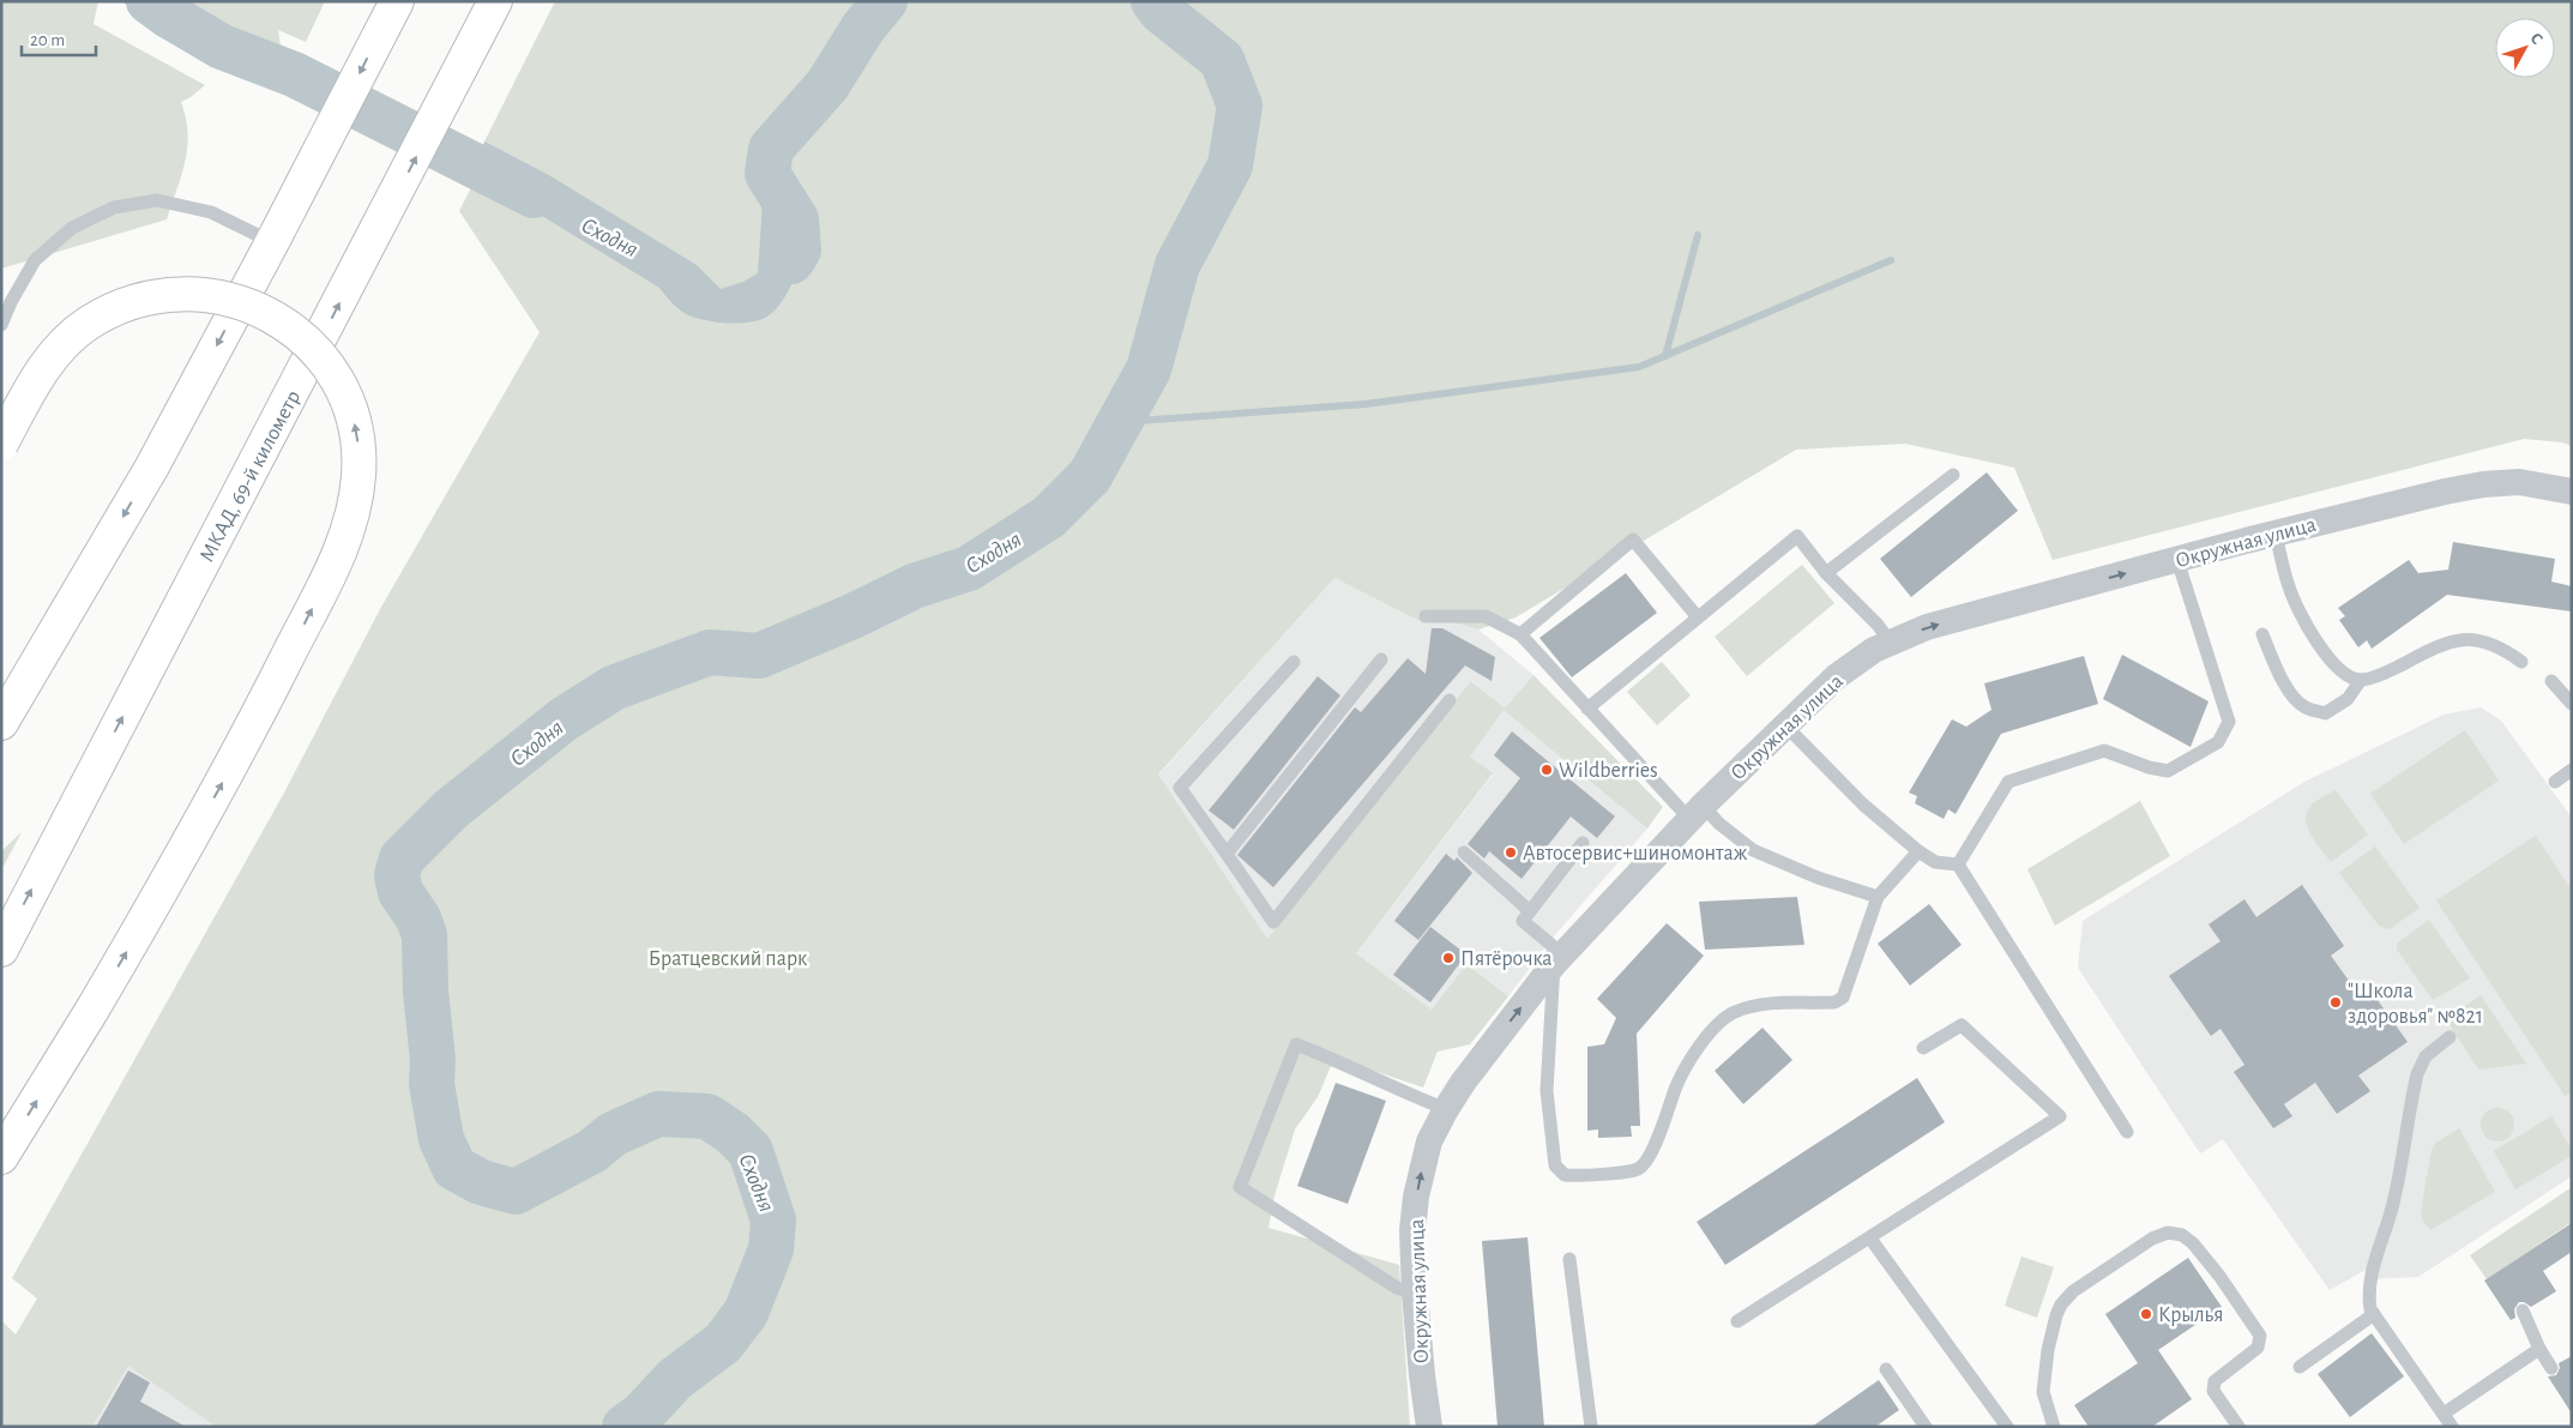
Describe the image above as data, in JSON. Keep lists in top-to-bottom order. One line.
{"streets":{"main road":["МКАД, 69-й километр"],"street":["Окружная улица"]},"one_way":["Окружная улица"],"water":["Сходня"],"parks":["Братцевский парк"],"places":["Wildberries","Автосервис+шиномонтаж","Пятёрочка","\"Школа здоровья\" №821","Крылья"],"scale_bar":"20 m","north":"top right"}
